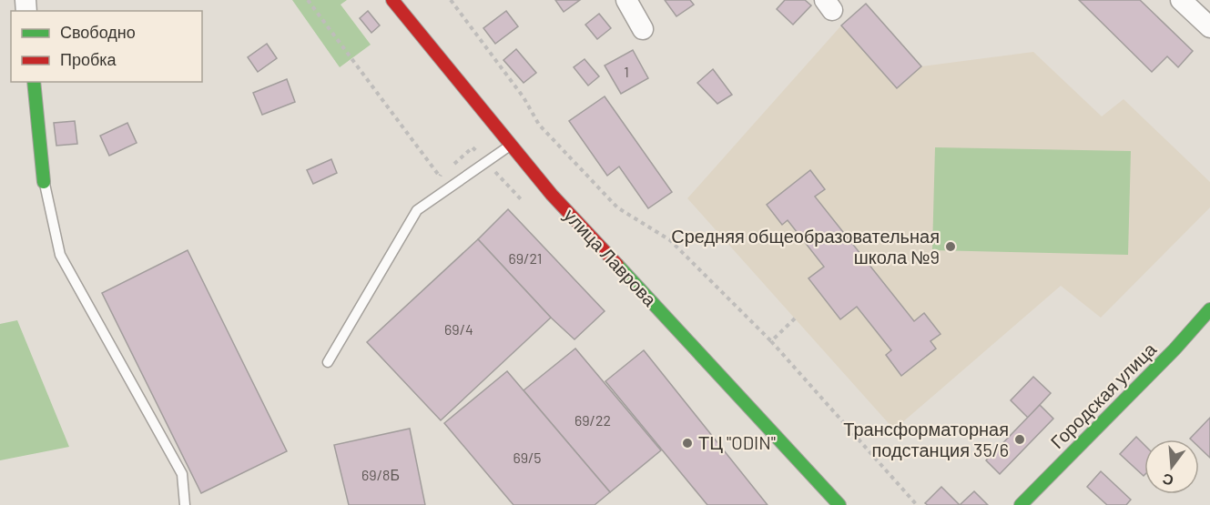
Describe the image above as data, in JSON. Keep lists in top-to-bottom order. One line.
{"streets":{"main road":["улица Лаврова","Городская улица"]},"places":["Средняя общеобразовательная школа №9","Трансформаторная подстанция 35/6","ТЦ \"ODIN\""],"house_numbers":["1","69/21","69/4","69/22","69/5","69/8Б"],"legend":["Свободно","Пробка"],"north":"bottom"}
